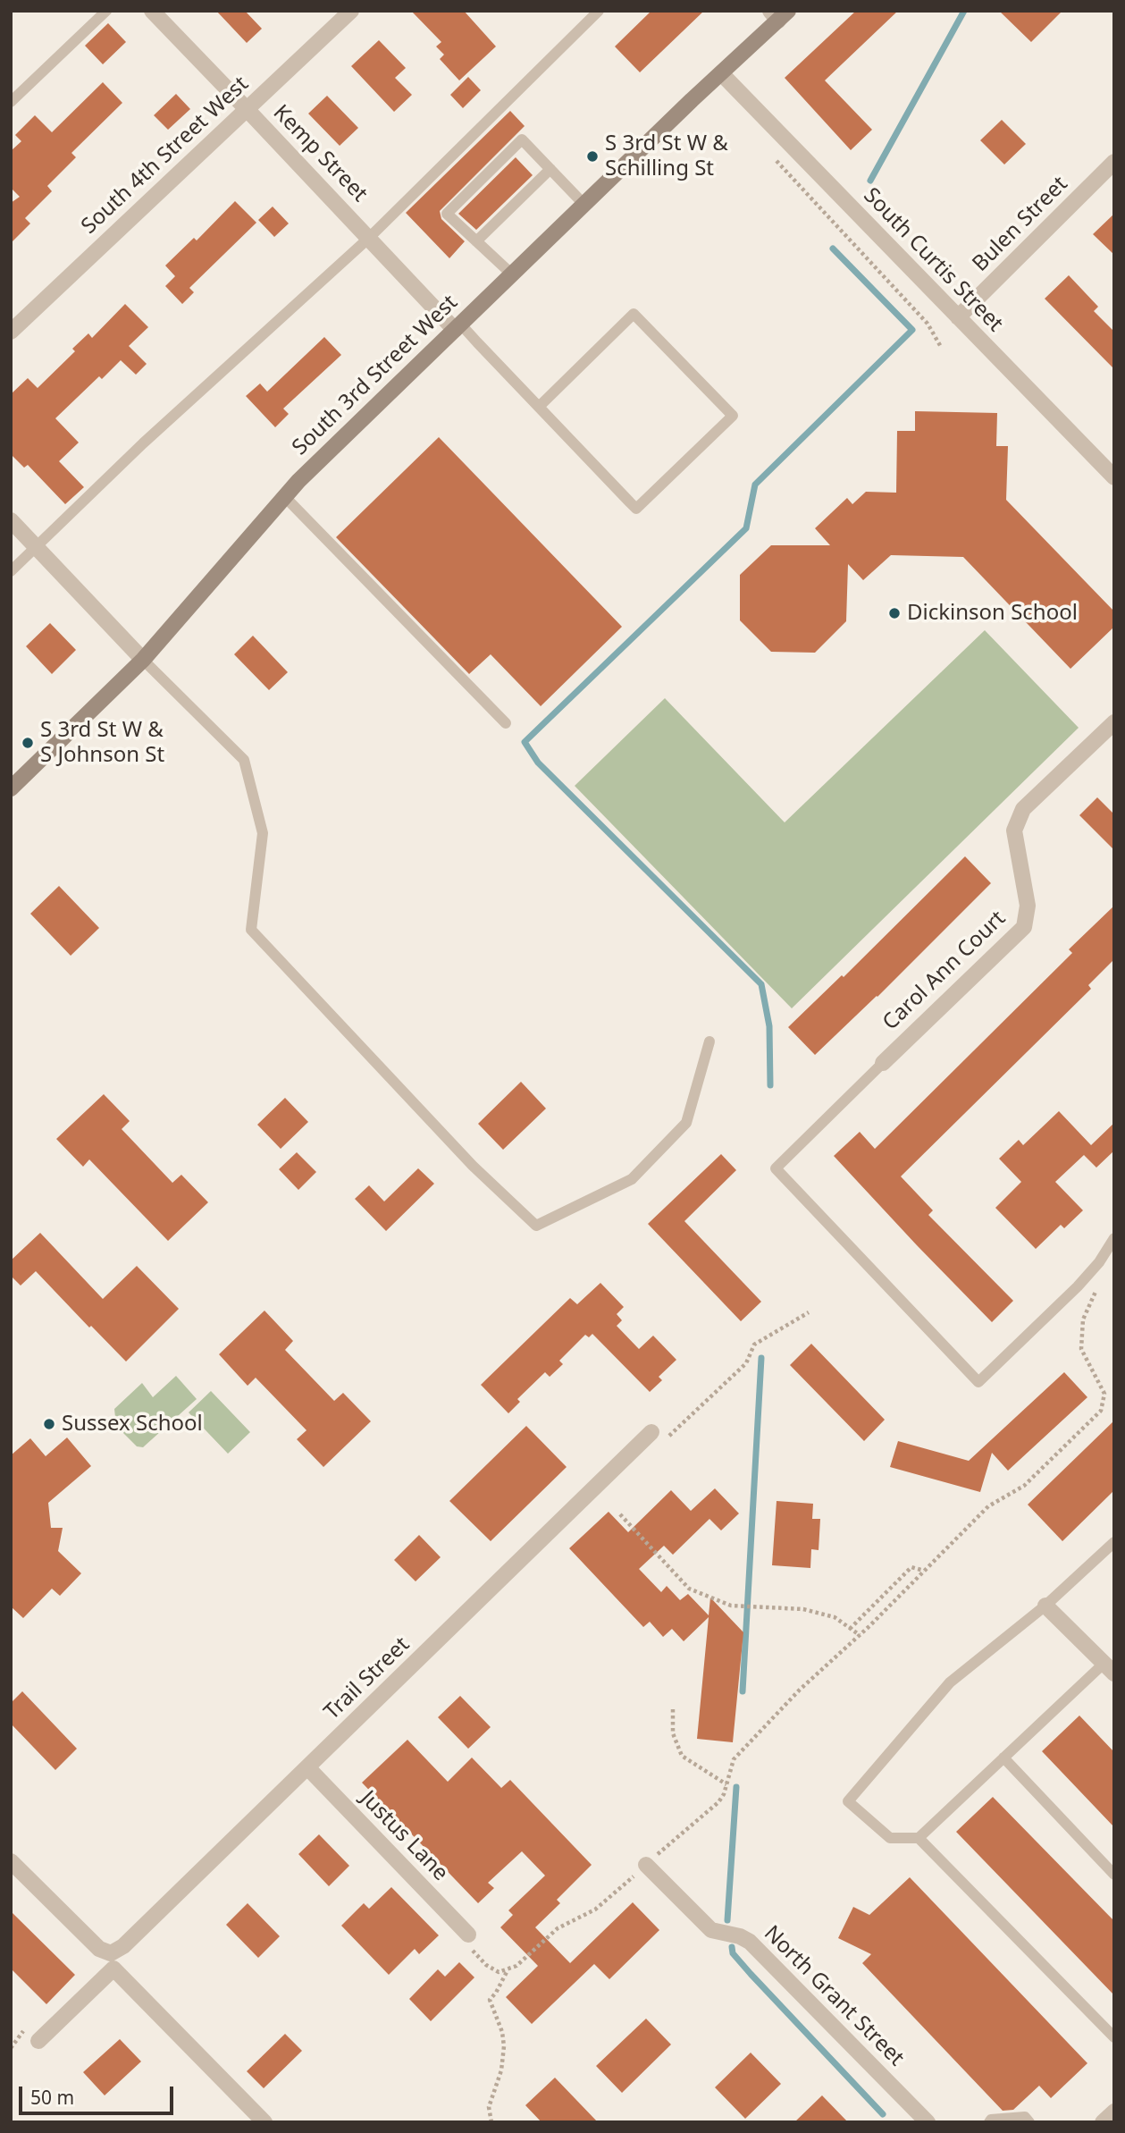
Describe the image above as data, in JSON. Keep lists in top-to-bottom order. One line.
{"streets":{"main road":["South 3rd Street West"],"street":["Kemp Street","South 4th Street West","Bulen Street","South Curtis Street","Carol Ann Court","Trail Street","Justus Lane","North Grant Street"]},"crossings":[["Kemp Street","South 4th Street West"],["Kemp Street","South 3rd Street West"],["Bulen Street","South Curtis Street"],["South Curtis Street","South 3rd Street West"],["Trail Street","Justus Lane"]],"places":["S 3rd St W & Schilling St","Dickinson School","S 3rd St W & S Johnson St","Sussex School"],"scale_bar":"50 m"}
